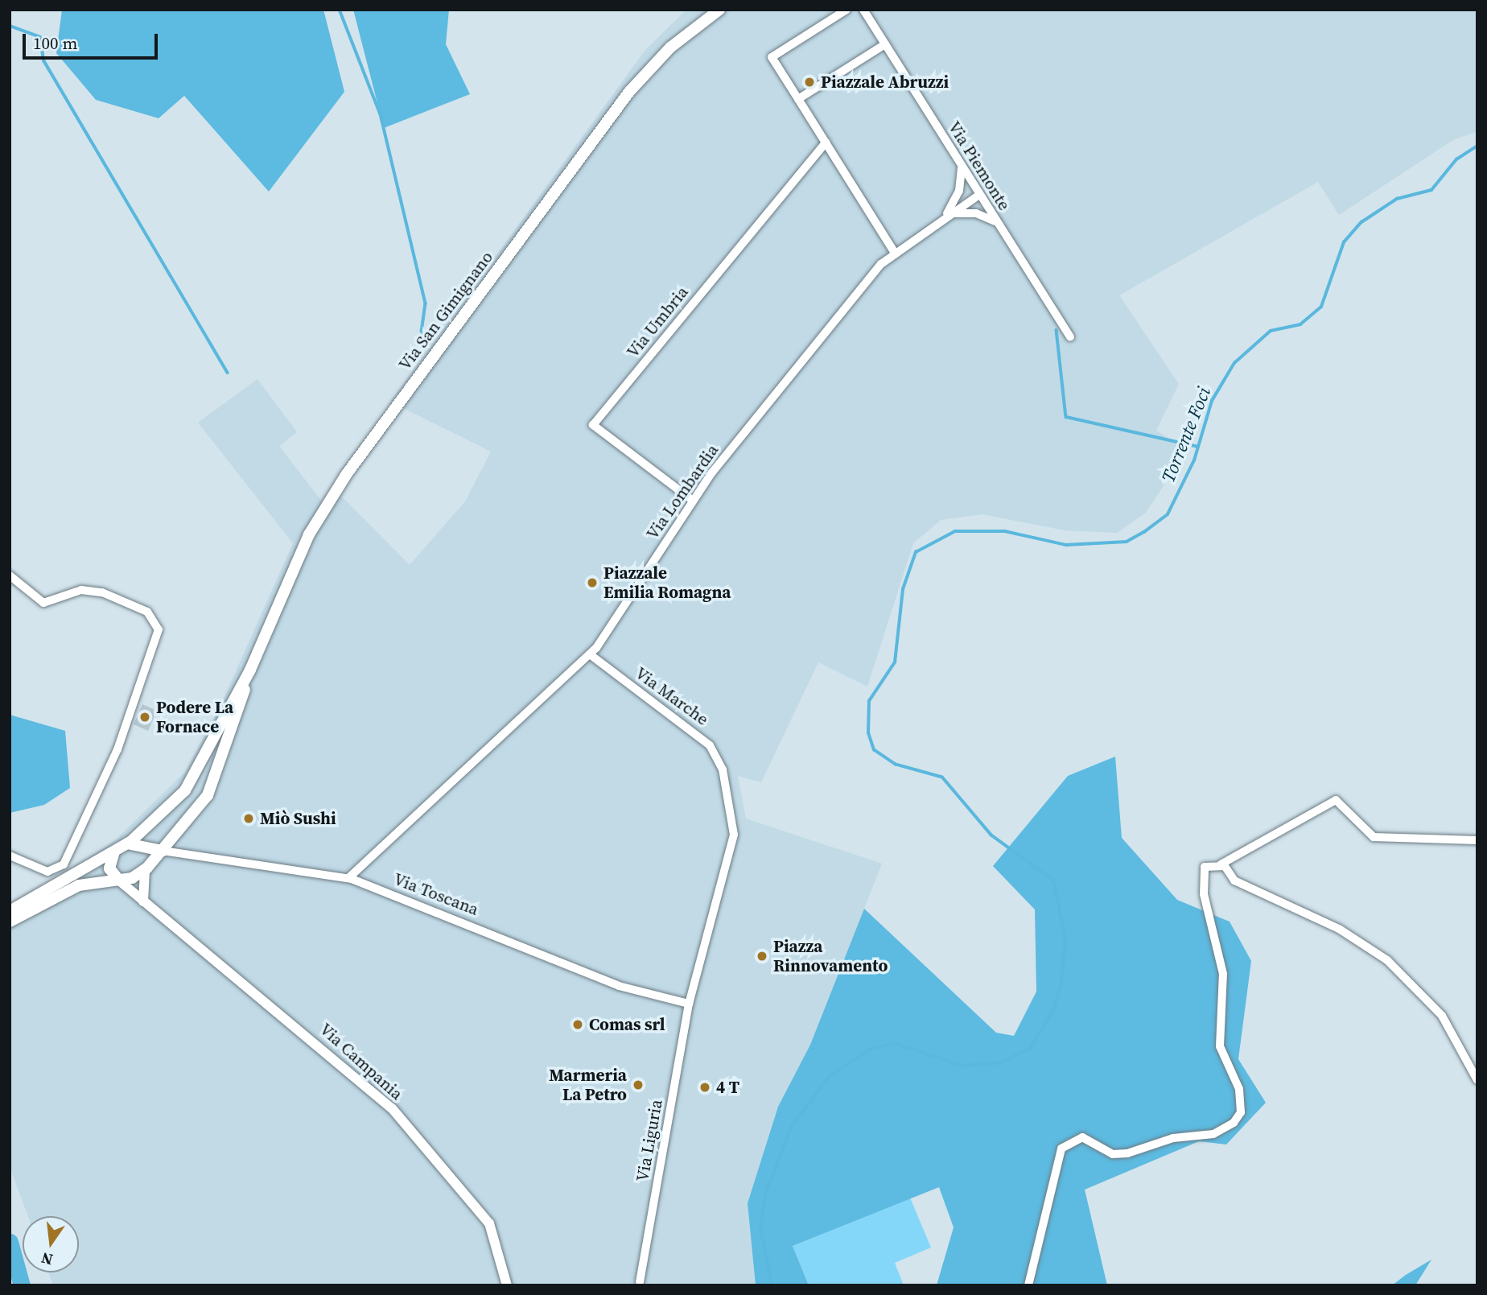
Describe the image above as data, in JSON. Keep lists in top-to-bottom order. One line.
{"streets":{"main road":["Via San Gimignano"],"street":["Via Piemonte","Via Umbria","Via Lombardia","Via Marche","Via Toscana","Via Campania","Via Liguria"]},"crossings":[["Via Piemonte","Via Lombardia"],["Via San Gimignano","Via Toscana"],["Via San Gimignano","Via Campania"],["Via Umbria","Via Lombardia"],["Via Lombardia","Via Marche"],["Via Lombardia","Via Toscana"],["Via Marche","Via Toscana"],["Via Marche","Via Liguria"],["Via Toscana","Via Liguria"]],"water":["Torrente Foci"],"places":["Piazzale Abruzzi","Piazzale Emilia Romagna","Podere La Fornace","Miò Sushi","Piazza Rinnovamento","Comas srl","Marmeria La Petro","4 T"],"scale_bar":"100 m","north":"bottom"}
